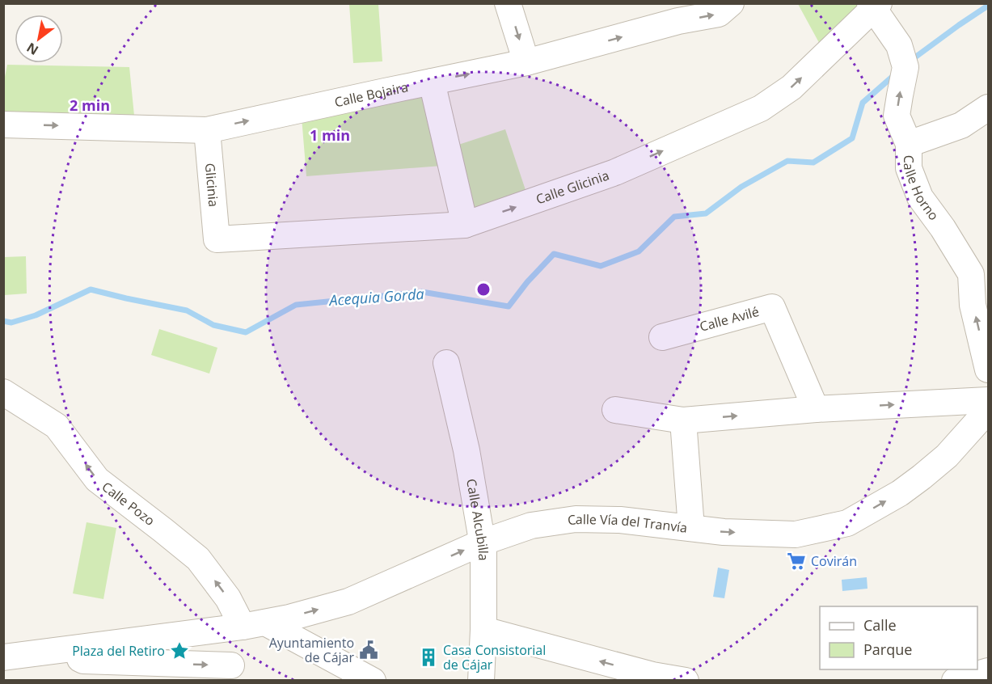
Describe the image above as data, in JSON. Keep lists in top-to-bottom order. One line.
{"streets":{"street":["Calle Bojaira","Glicinia","Calle Horno","Calle Glicinia","Calle Avilé","Calle Pozo","Calle Alcubilla","Calle Vía del Tranvía"]},"crossings":[["Calle Bojaira","Glicinia"],["Glicinia","Calle Glicinia"],["Calle Horno","Calle Glicinia"],["Calle Pozo","Calle Vía del Tranvía"],["Calle Alcubilla","Calle Vía del Tranvía"]],"one_way":["Calle Bojaira","Calle Horno","Calle Glicinia","Calle Pozo"],"water":["Acequia Gorda"],"places":{"supermarket":["Covirán"],"public building":["Ayuntamiento de Cájar"],"place":["Plaza del Retiro"],"building":["Casa Consistorial de Cájar"]},"legend":["Calle","Parque"],"north":"bottom left","rings":["2 min","1 min"]}
